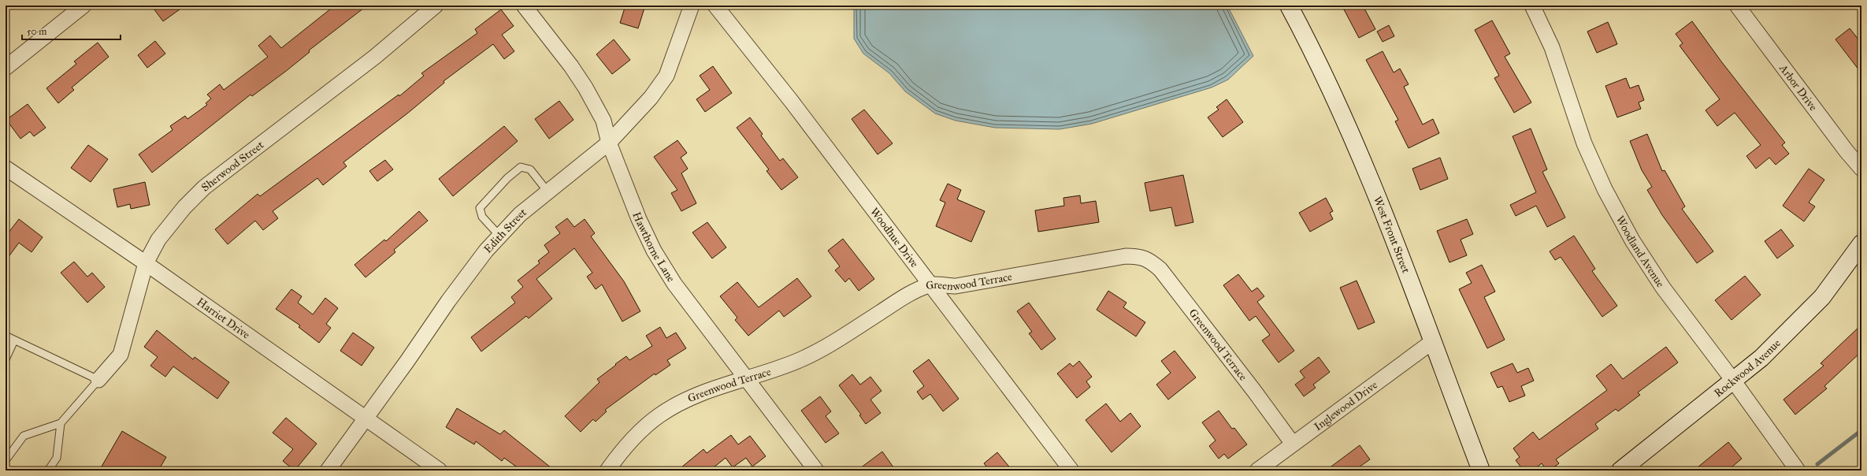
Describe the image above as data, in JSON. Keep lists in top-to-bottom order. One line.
{"streets":{"street":["Arbor Drive","Sherwood Street","Edith Street","West Front Street","Woodhue Drive","Hawthorne Lane","Woodland Avenue","Greenwood Terrace","Harriet Drive","Rockwood Avenue","Inglewood Drive"]},"crossings":[["Sherwood Street","Harriet Drive"],["Edith Street","Hawthorne Lane"],["Edith Street","Harriet Drive"],["West Front Street","Inglewood Drive"],["Woodhue Drive","Greenwood Terrace"],["Hawthorne Lane","Greenwood Terrace"],["Woodland Avenue","Rockwood Avenue"],["Greenwood Terrace","Inglewood Drive"]],"scale_bar":"50 m"}
